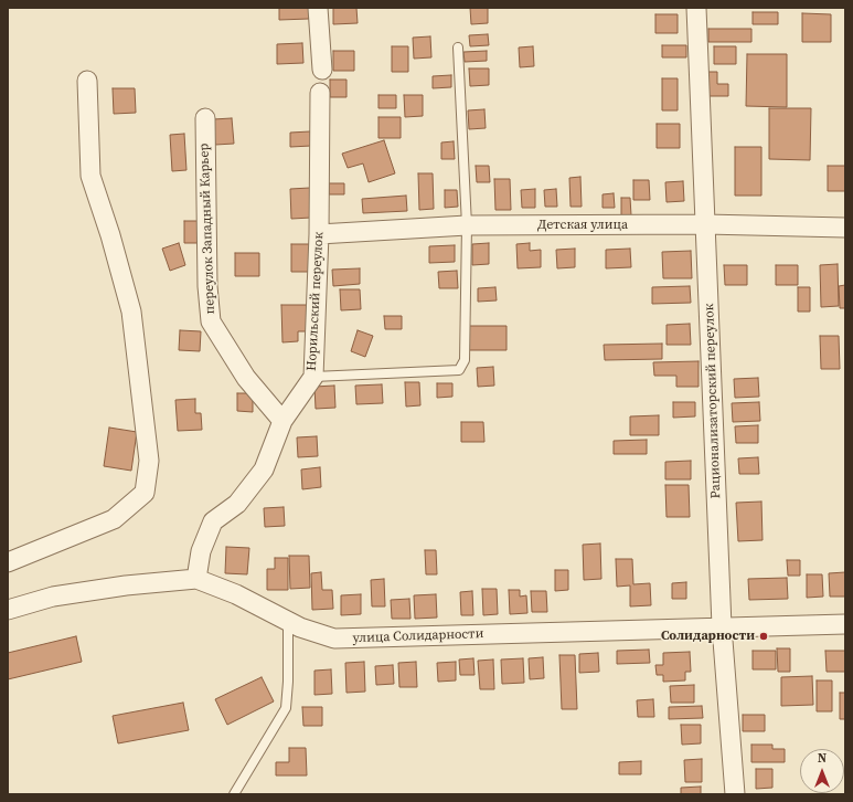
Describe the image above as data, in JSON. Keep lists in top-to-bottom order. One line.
{"streets":{"street":["Детская улица","переулок Западный Карьер","Норильский переулок","Рационализаторский переулок","улица Солидарности"]},"crossings":[["Детская улица","Норильский переулок"],["Детская улица","Рационализаторский переулок"],["переулок Западный Карьер","Норильский переулок"],["Норильский переулок","улица Солидарности"],["Рационализаторский переулок","улица Солидарности"]],"places":["Солидарности"],"north":"top"}
